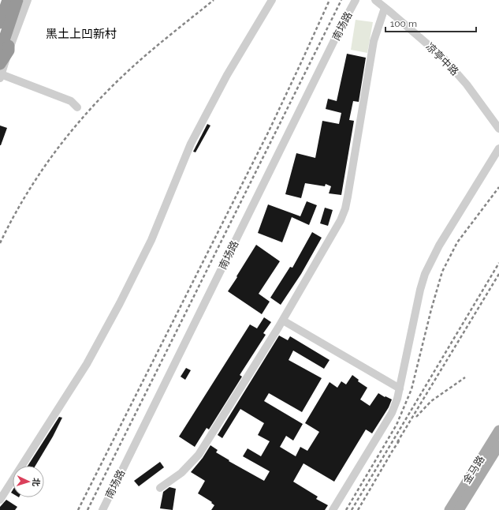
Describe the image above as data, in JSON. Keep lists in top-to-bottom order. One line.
{"streets":{"main road":["金马路"],"street":["南场路","凉亭中路"]},"districts":["黑土上凹新村"],"scale_bar":"100 m","north":"right"}
